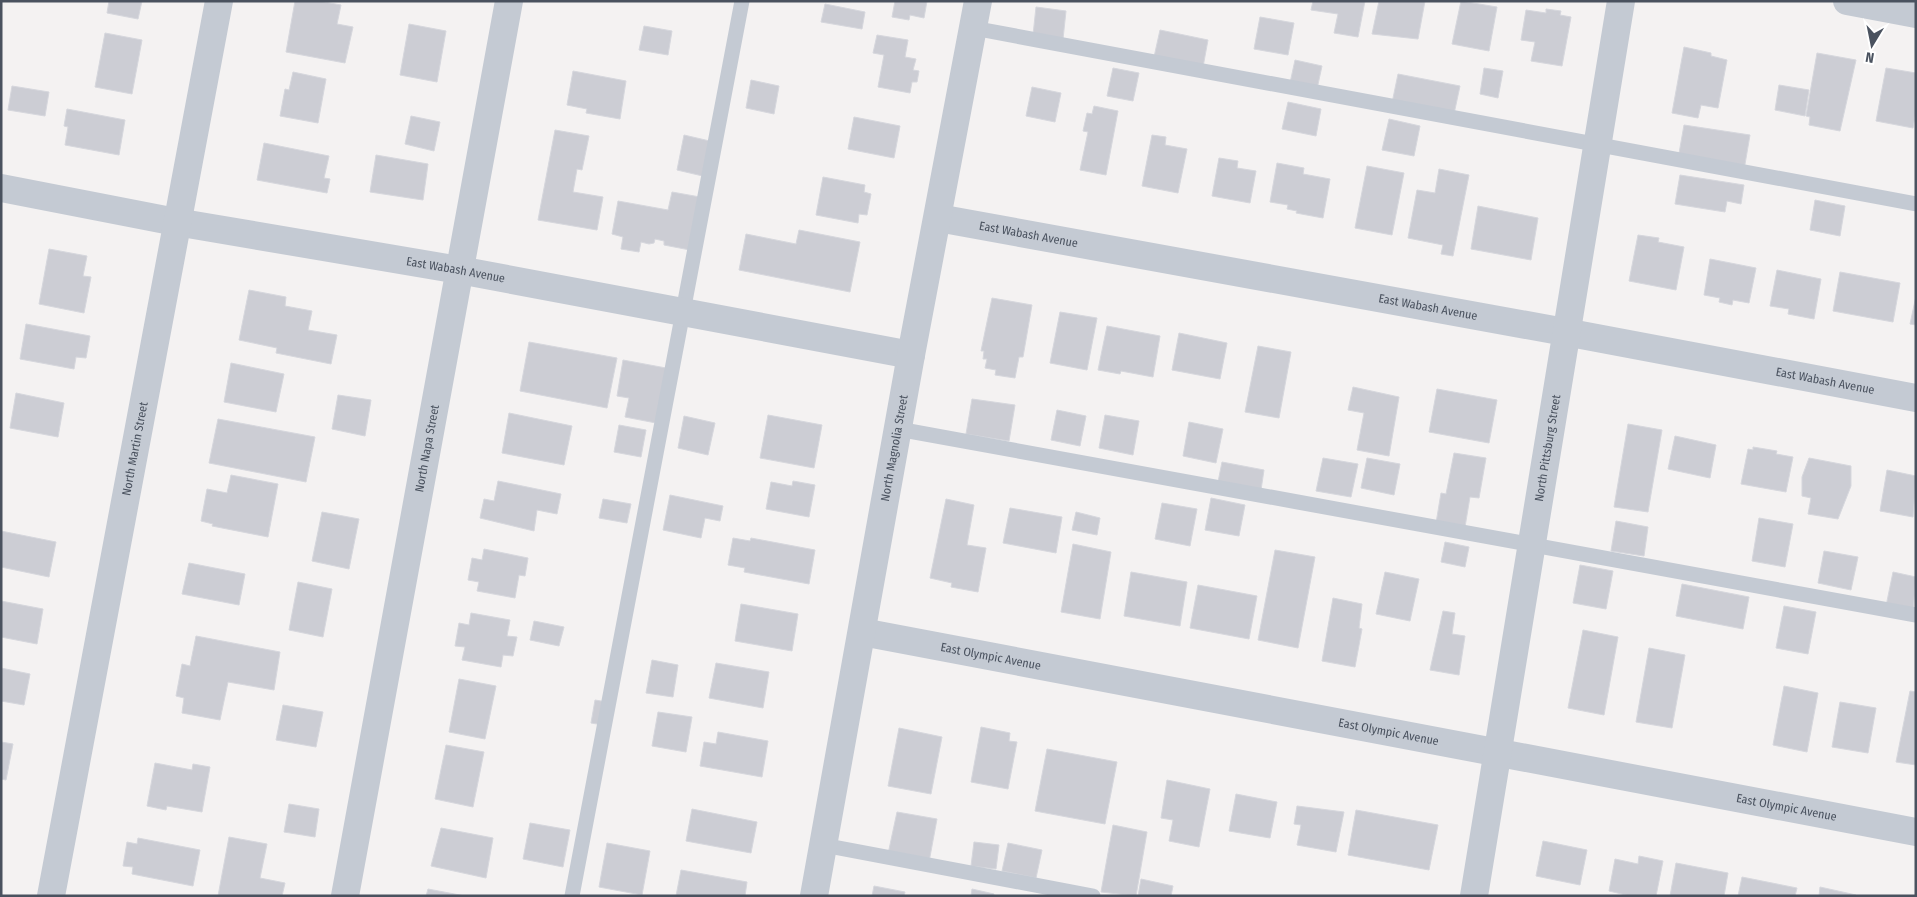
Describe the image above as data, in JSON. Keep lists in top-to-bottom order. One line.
{"streets":{"street":["East Wabash Avenue","North Martin Street","North Napa Street","North Magnolia Street","North Pittsburg Street","East Olympic Avenue"]},"crossings":[["East Wabash Avenue","North Martin Street"],["East Wabash Avenue","North Napa Street"],["East Wabash Avenue","North Magnolia Street"],["East Wabash Avenue","North Pittsburg Street"],["North Magnolia Street","East Olympic Avenue"],["North Pittsburg Street","East Olympic Avenue"]],"north":"bottom"}
